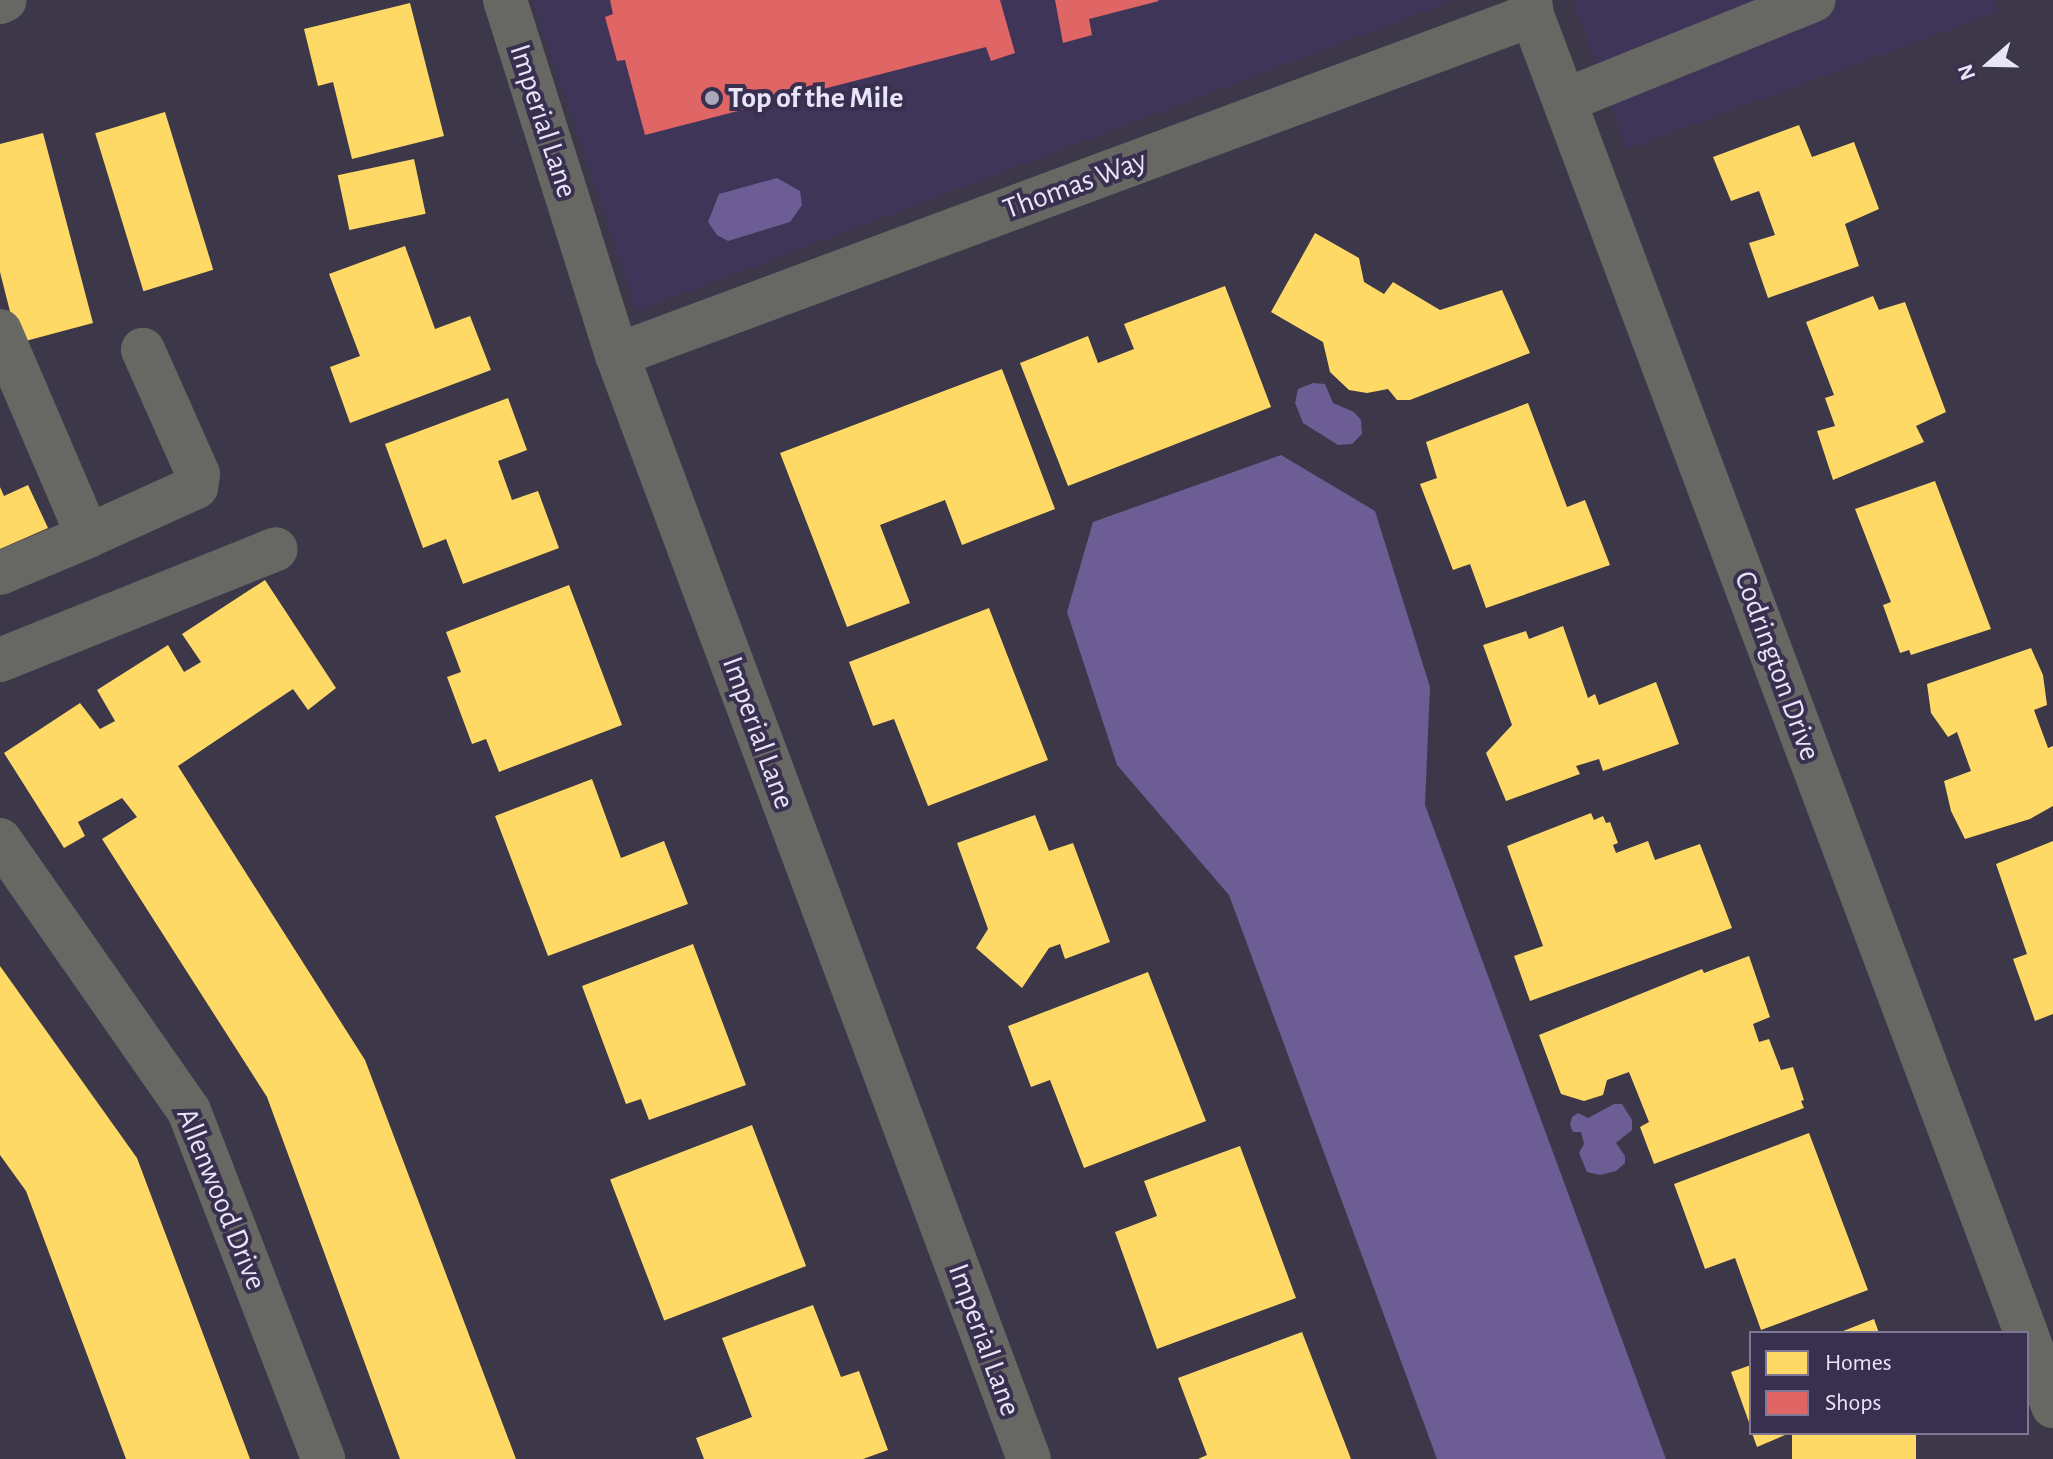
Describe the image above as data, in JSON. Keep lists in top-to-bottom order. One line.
{"streets":{"street":["Imperial Lane","Thomas Way","Codrington Drive","Allenwood Drive"]},"crossings":[["Imperial Lane","Thomas Way"],["Thomas Way","Codrington Drive"]],"places":["Top of the Mile"],"legend":["Homes","Shops"],"north":"left"}
